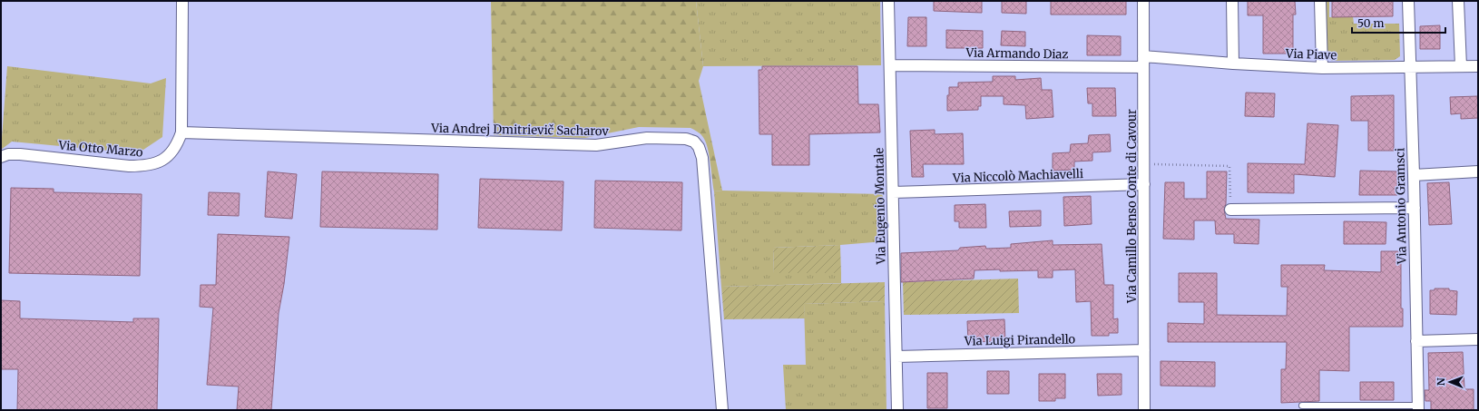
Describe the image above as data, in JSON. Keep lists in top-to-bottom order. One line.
{"streets":{"street":["Via Armando Diaz","Via Piave","Via Andrej Dmitrievič Sacharov","Via Otto Marzo","Via Niccolò Machiavelli","Via Eugenio Montale","Via Camillo Benso Conte di Cavour","Via Antonio Gramsci","Via Luigi Pirandello"]},"crossings":[["Via Armando Diaz","Via Eugenio Montale"],["Via Armando Diaz","Via Camillo Benso Conte di Cavour"],["Via Piave","Via Camillo Benso Conte di Cavour"],["Via Piave","Via Antonio Gramsci"],["Via Andrej Dmitrievič Sacharov","Via Otto Marzo"],["Via Niccolò Machiavelli","Via Eugenio Montale"],["Via Niccolò Machiavelli","Via Camillo Benso Conte di Cavour"],["Via Eugenio Montale","Via Luigi Pirandello"],["Via Camillo Benso Conte di Cavour","Via Luigi Pirandello"]],"scale_bar":"50 m","north":"left"}
